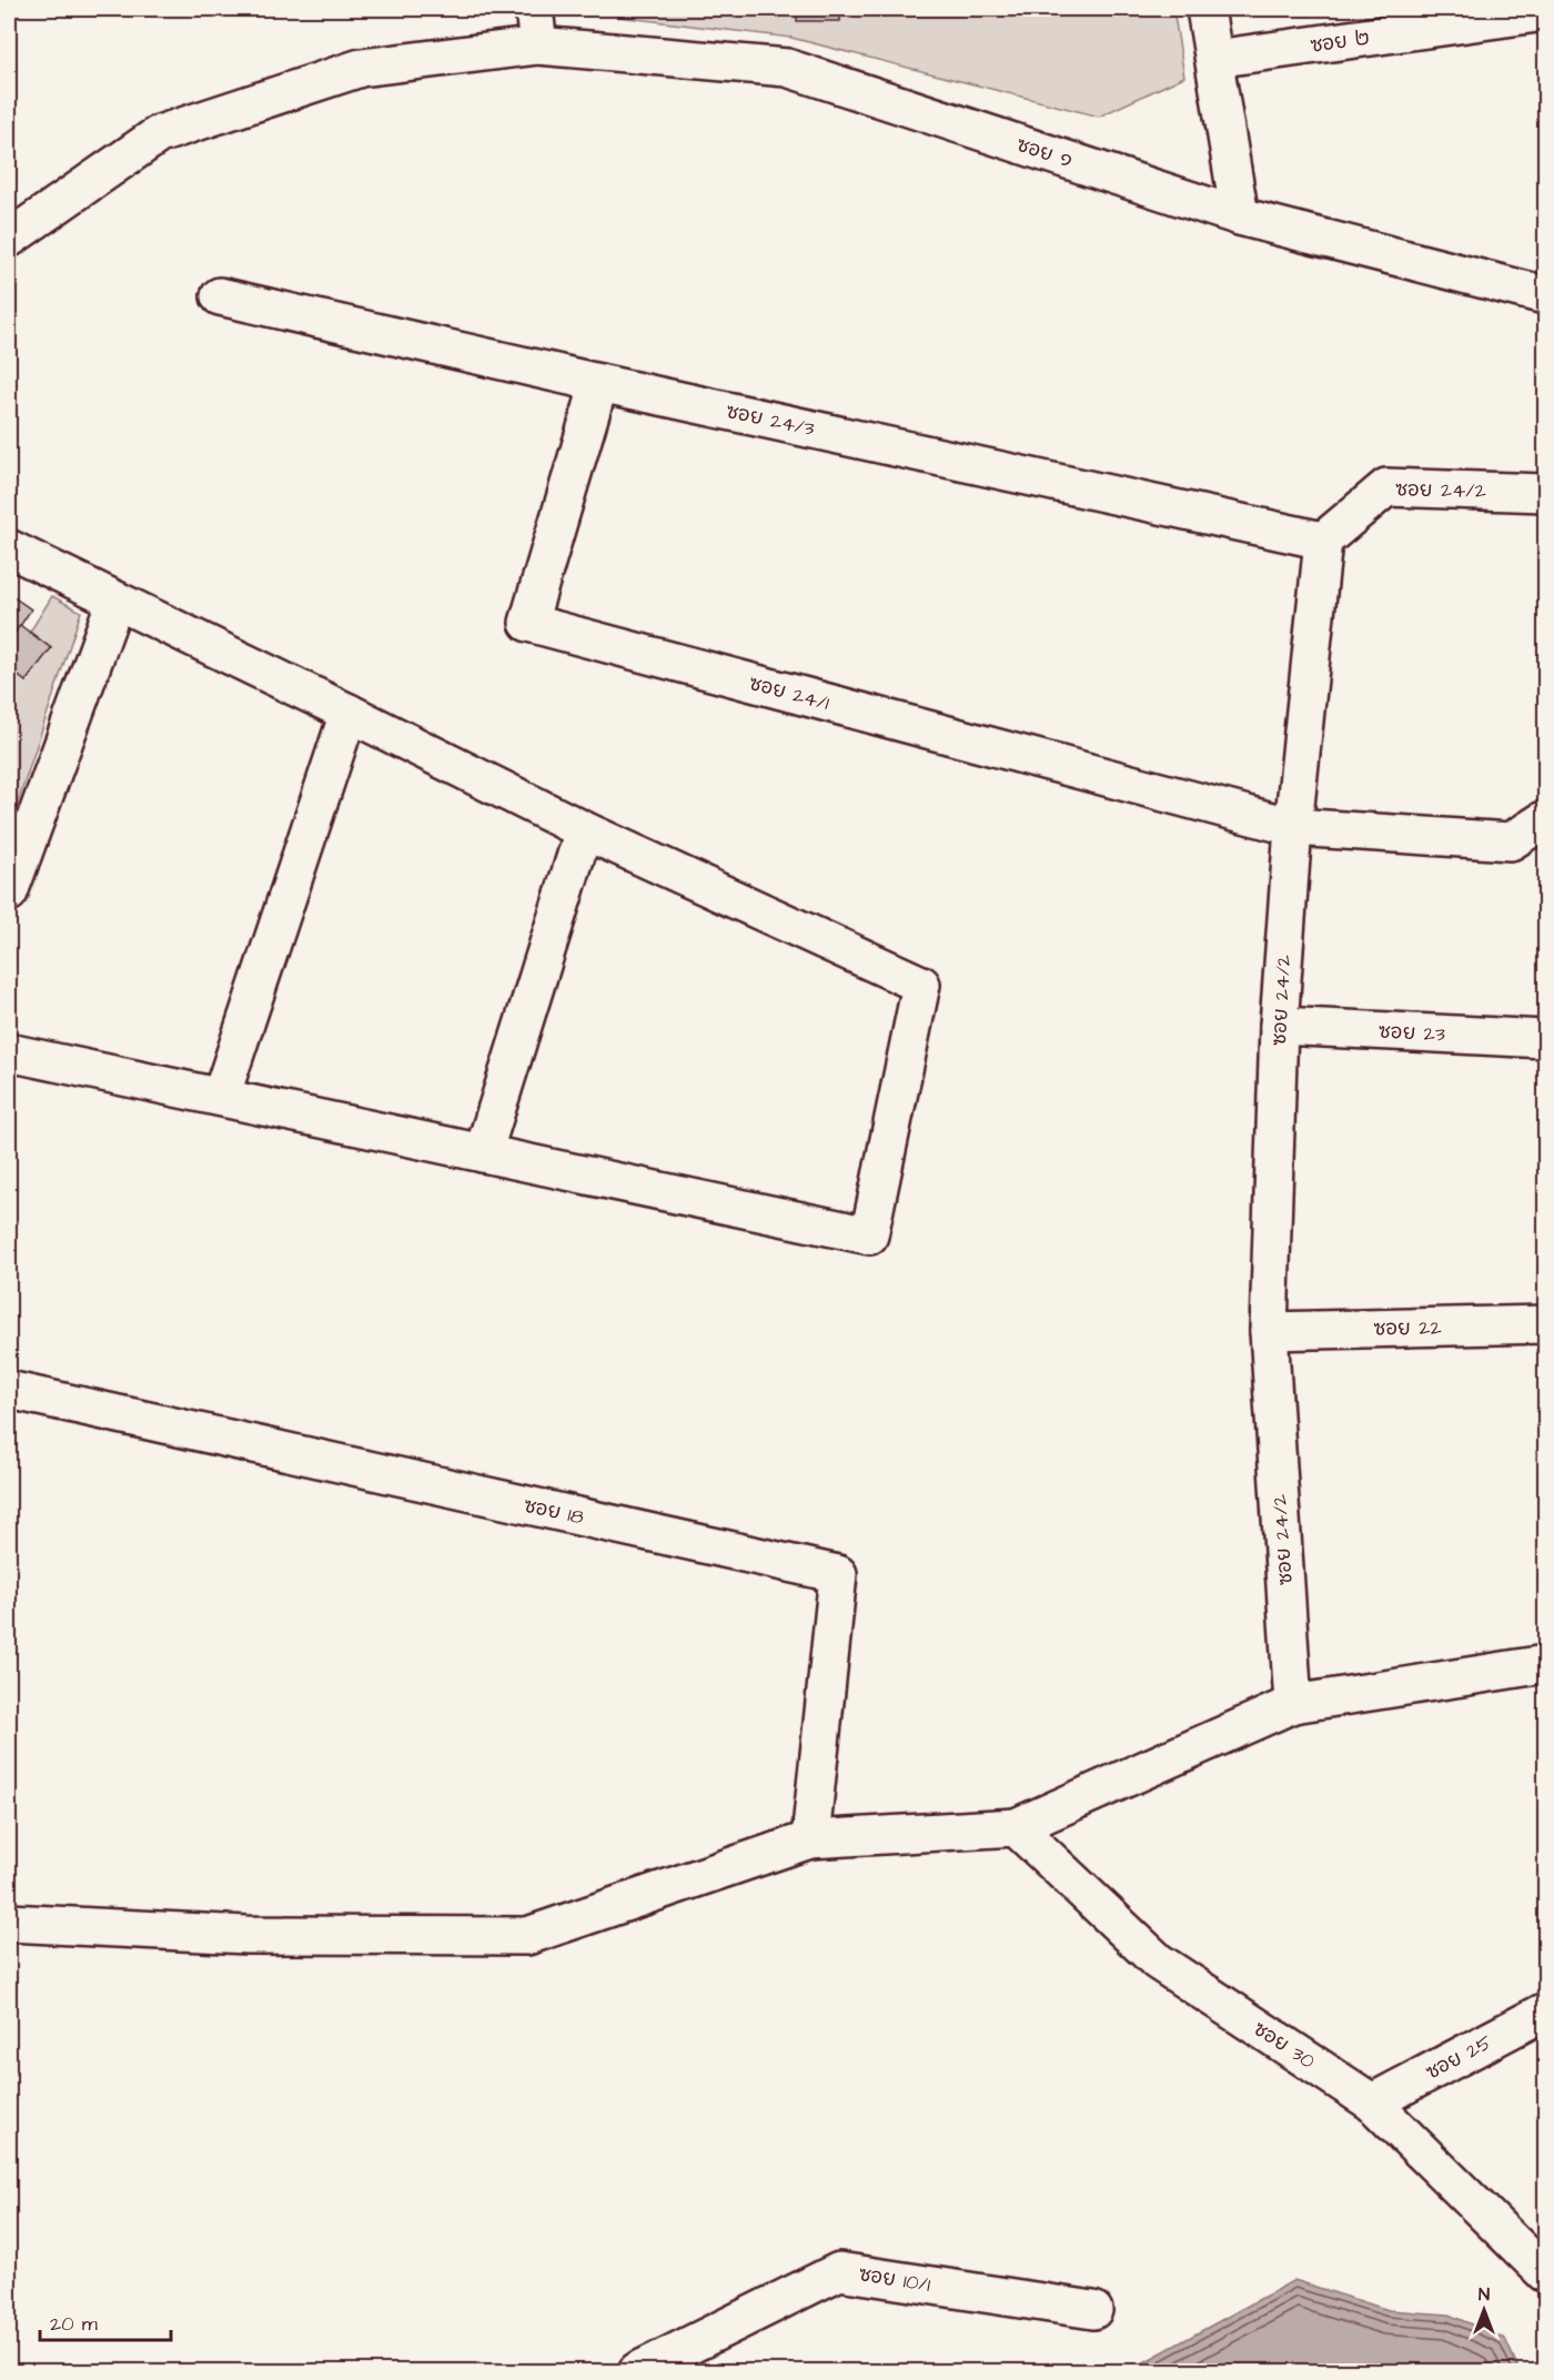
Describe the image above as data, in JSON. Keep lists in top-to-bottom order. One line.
{"streets":{"street":["ซอย ๒","ซอย ๑","ซอย 24/3","ซอย 24/2","ซอย 24/1","ซอย 23","ซอย 22","ซอย 18","ซอย 30","ซอย 25","ซอย 10/1"]},"crossings":[["ซอย 24/3","ซอย 24/2"],["ซอย 24/3","ซอย 24/1"],["ซอย 24/2","ซอย 24/1"],["ซอย 24/2","ซอย 23"],["ซอย 24/2","ซอย 22"],["ซอย 30","ซอย 25"]],"scale_bar":"20 m","north":"top"}
